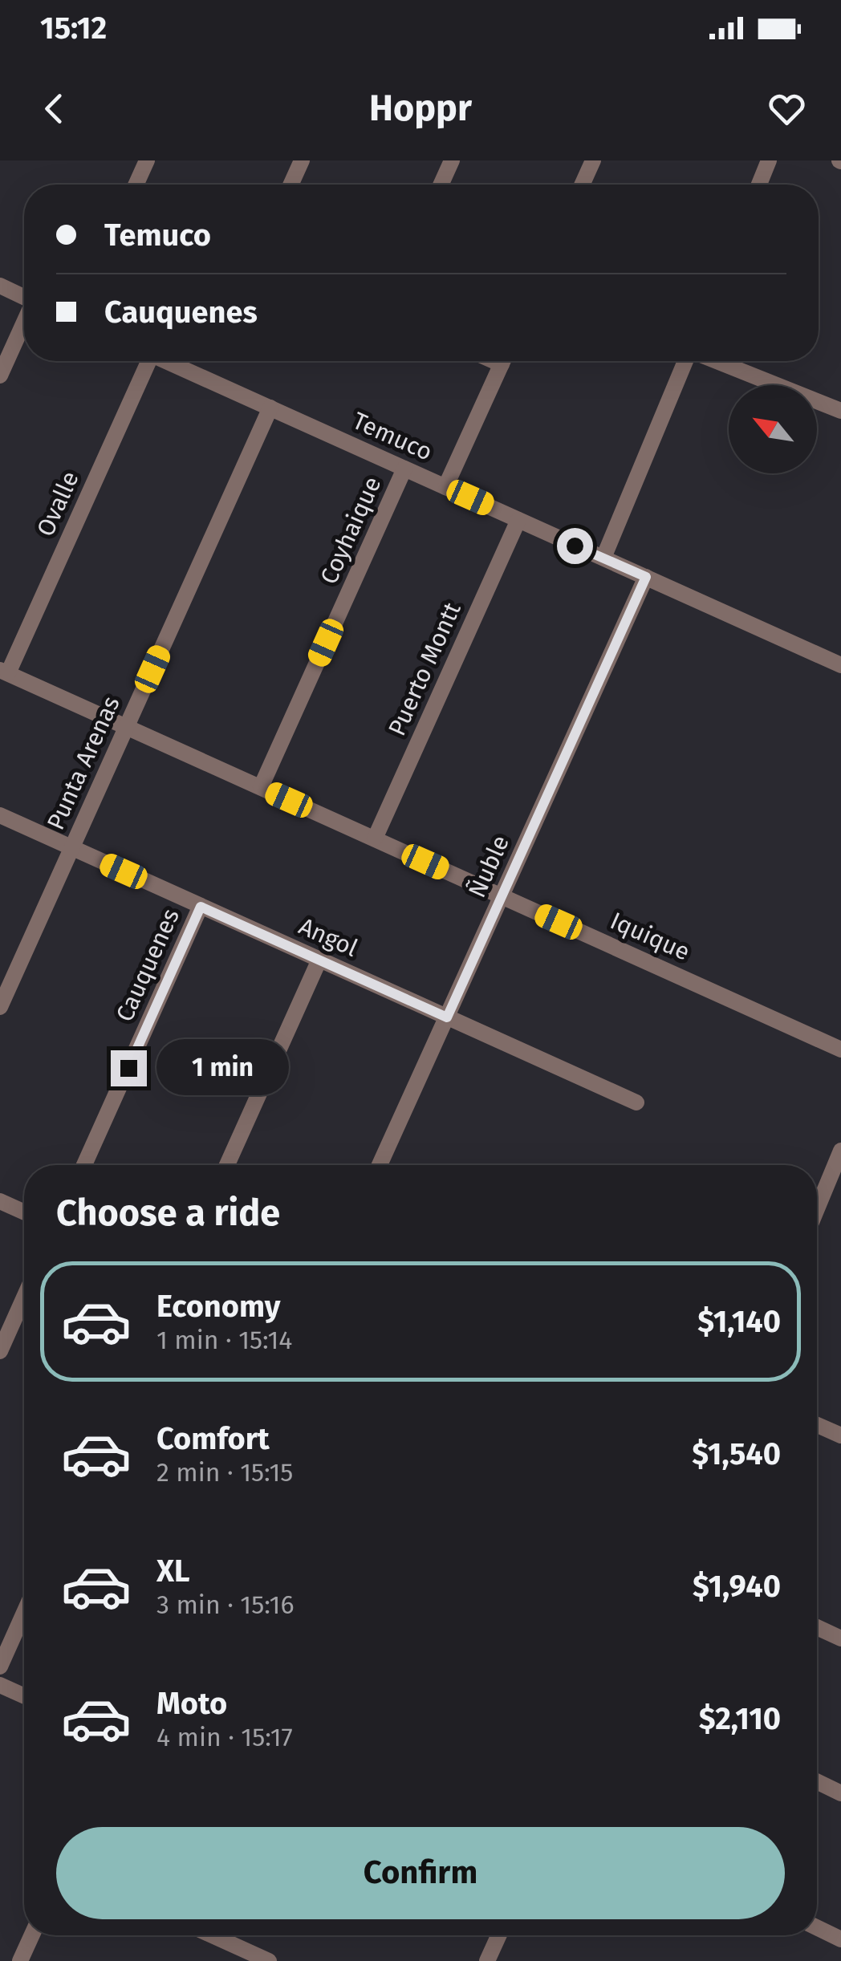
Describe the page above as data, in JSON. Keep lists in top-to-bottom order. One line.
{"streets":{"street":["Temuco","Ovalle","Coyhaique","Puerto Montt","Punta Arenas","Ñuble","Iquique","Angol","Cauquenes"]},"crossings":[["Temuco","Coyhaique"],["Temuco","Puerto Montt"],["Temuco","Punta Arenas"],["Temuco","Ñuble"],["Ovalle","Iquique"],["Coyhaique","Iquique"],["Puerto Montt","Iquique"],["Punta Arenas","Iquique"],["Punta Arenas","Angol"],["Ñuble","Iquique"],["Ñuble","Angol"],["Angol","Cauquenes"]],"north":"top left","page":{"status":"15:12","header":"Hoppr","banner":["Temuco","Cauquenes"],"bubble":"1 min","heading":"Choose a ride","list":[{"name":"Economy","note":"1 min · 15:14","value":"$1,140"},{"name":"Comfort","note":"2 min · 15:15","value":"$1,540"},{"name":"XL","note":"3 min · 15:16","value":"$1,940"},{"name":"Moto","note":"4 min · 15:17","value":"$2,110"}],"buttons":"Confirm"}}
